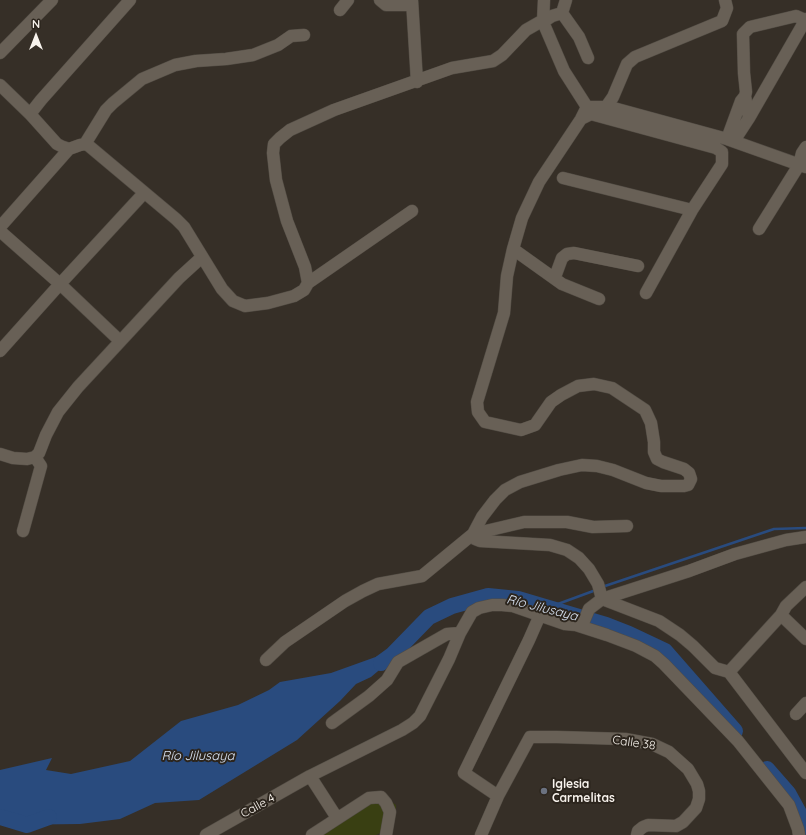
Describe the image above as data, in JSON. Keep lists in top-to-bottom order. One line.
{"streets":{"street":["Calle 38","Calle 4"]},"water":["Río Jilusaya"],"places":["Iglesia Carmelitas"],"north":"top"}
